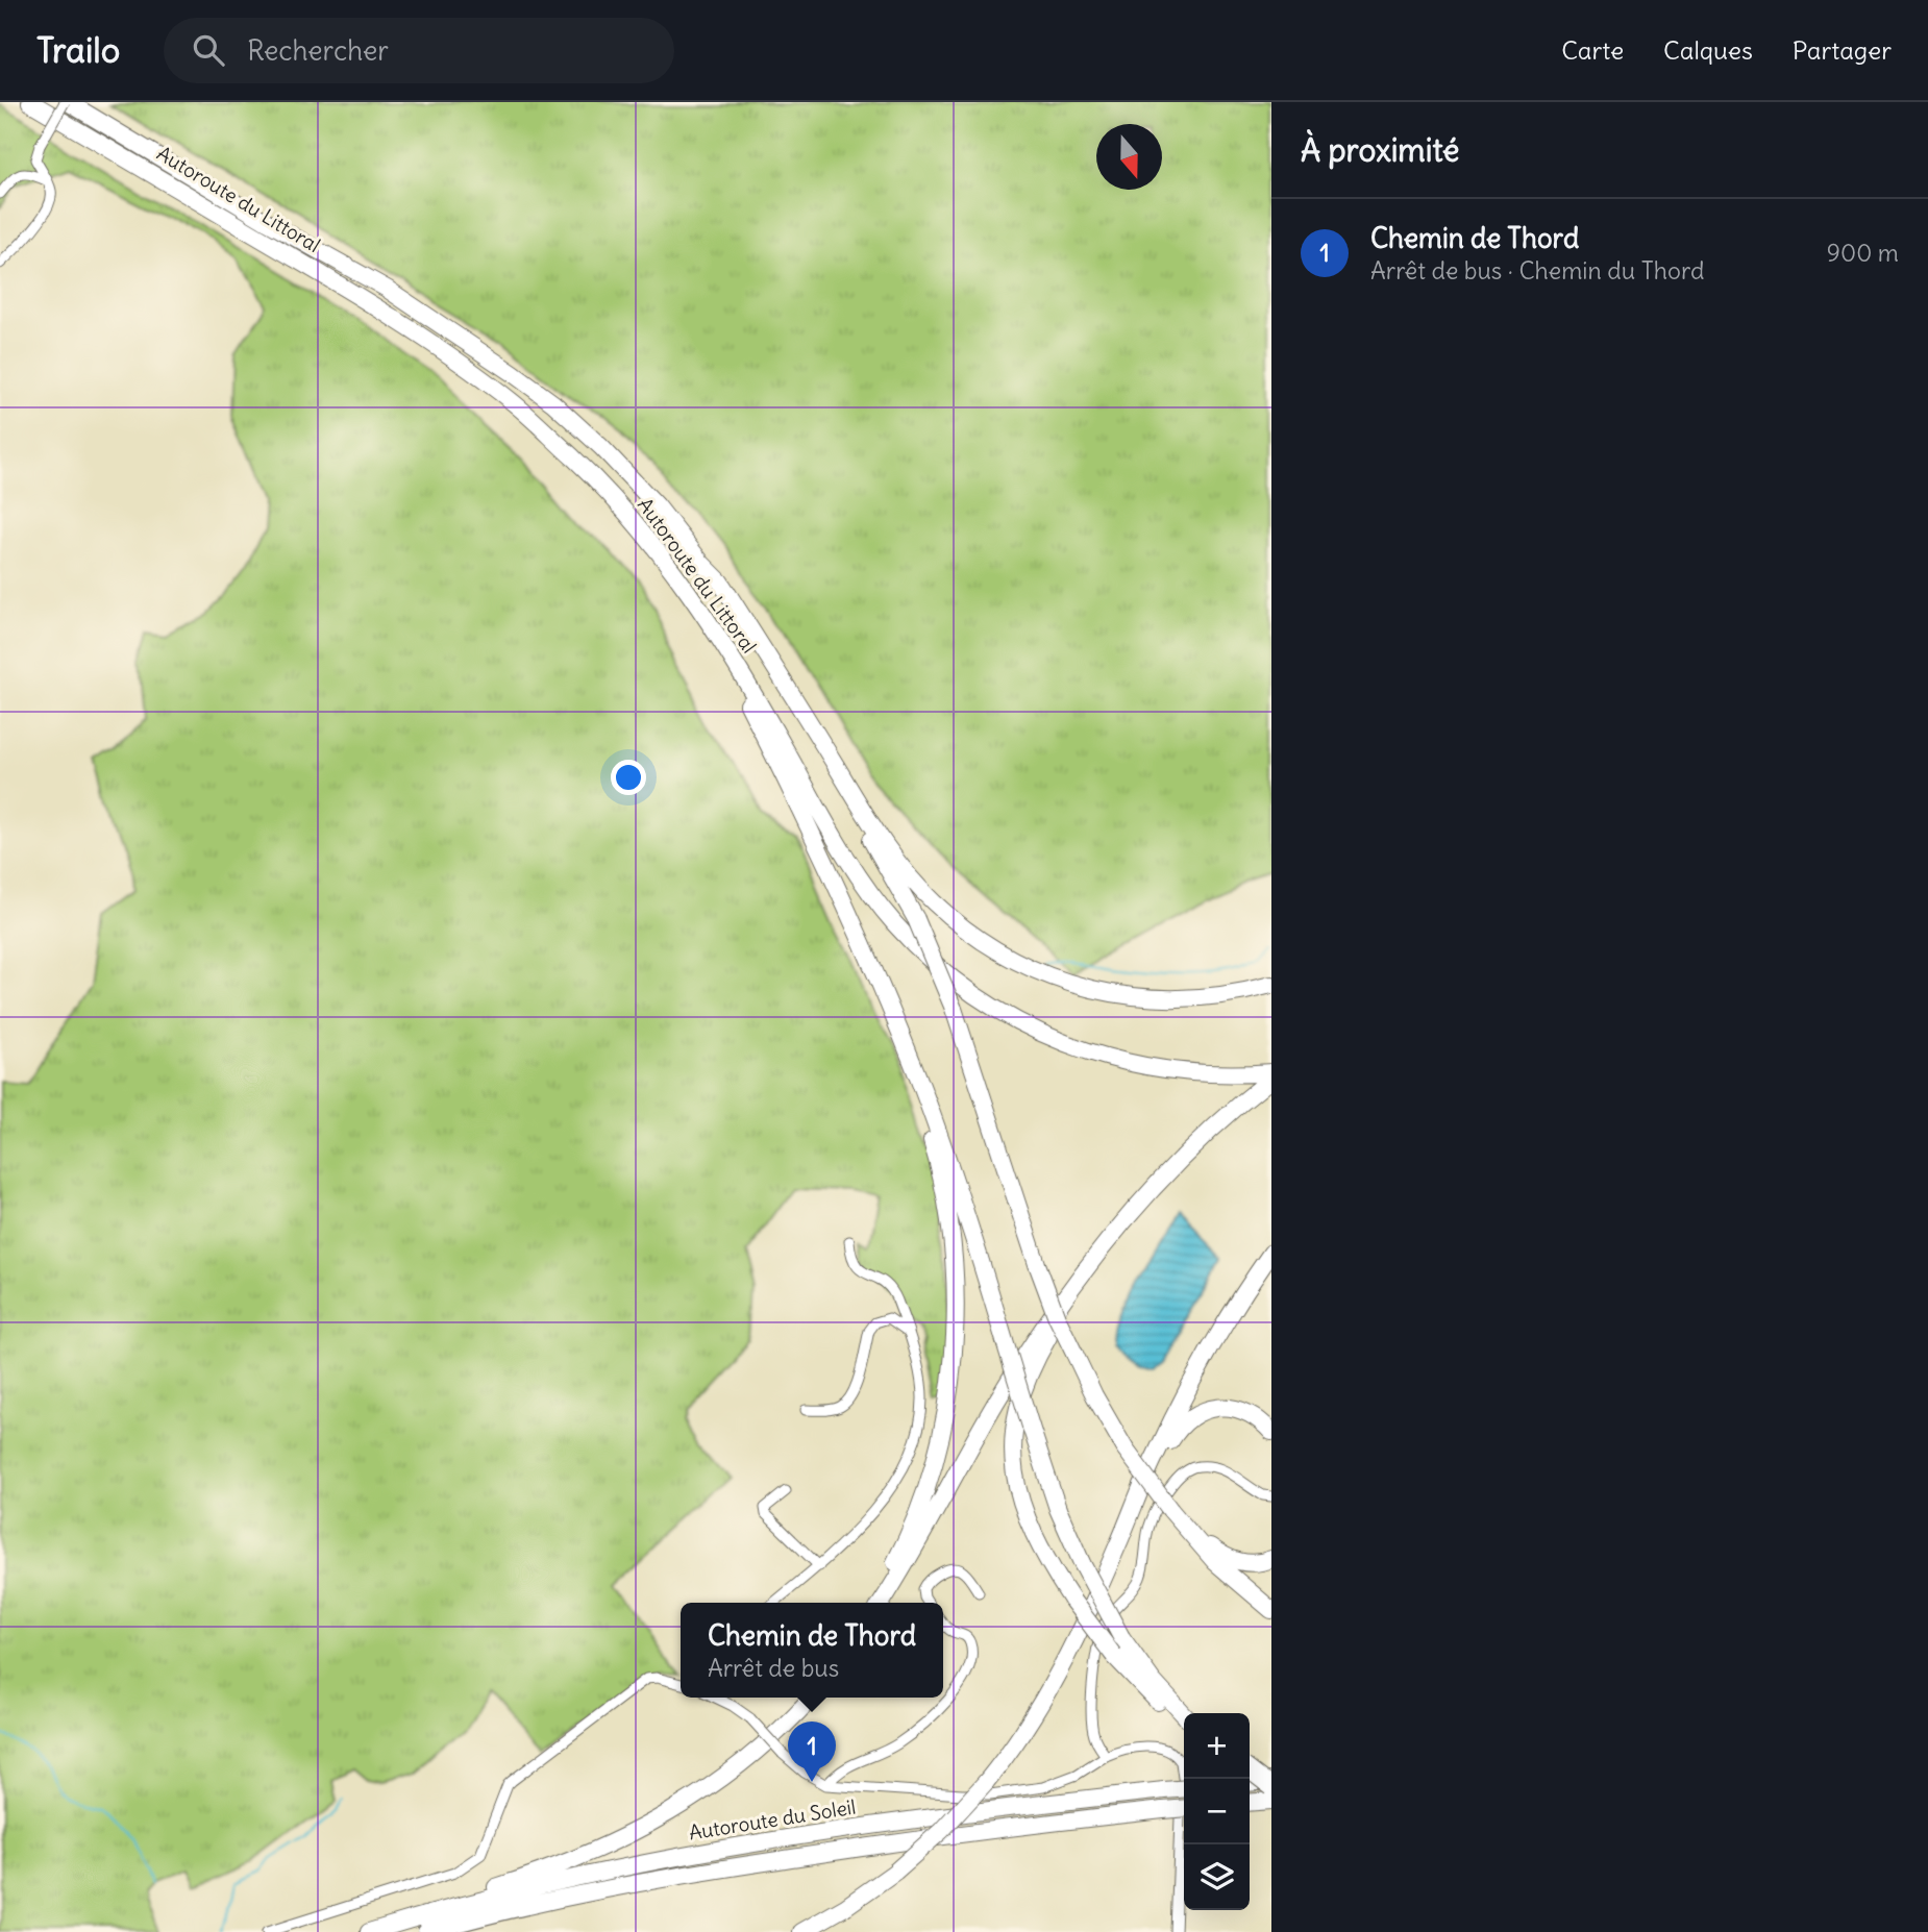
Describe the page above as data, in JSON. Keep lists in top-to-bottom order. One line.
{"streets":{"highway":["Autoroute du Littoral","Autoroute du Soleil"]},"north":"bottom","page":{"header":"Trailo","search":"Rechercher","nav":["Carte","Calques","Partager"],"heading":"À proximité","list":[{"mark":"1","name":"Chemin de Thord","note":"Arrêt de bus · Chemin du Thord","value":"900 m"}],"popup":["Chemin de Thord","Arrêt de bus"],"map_buttons":["+","−"],"pins":"1"}}
